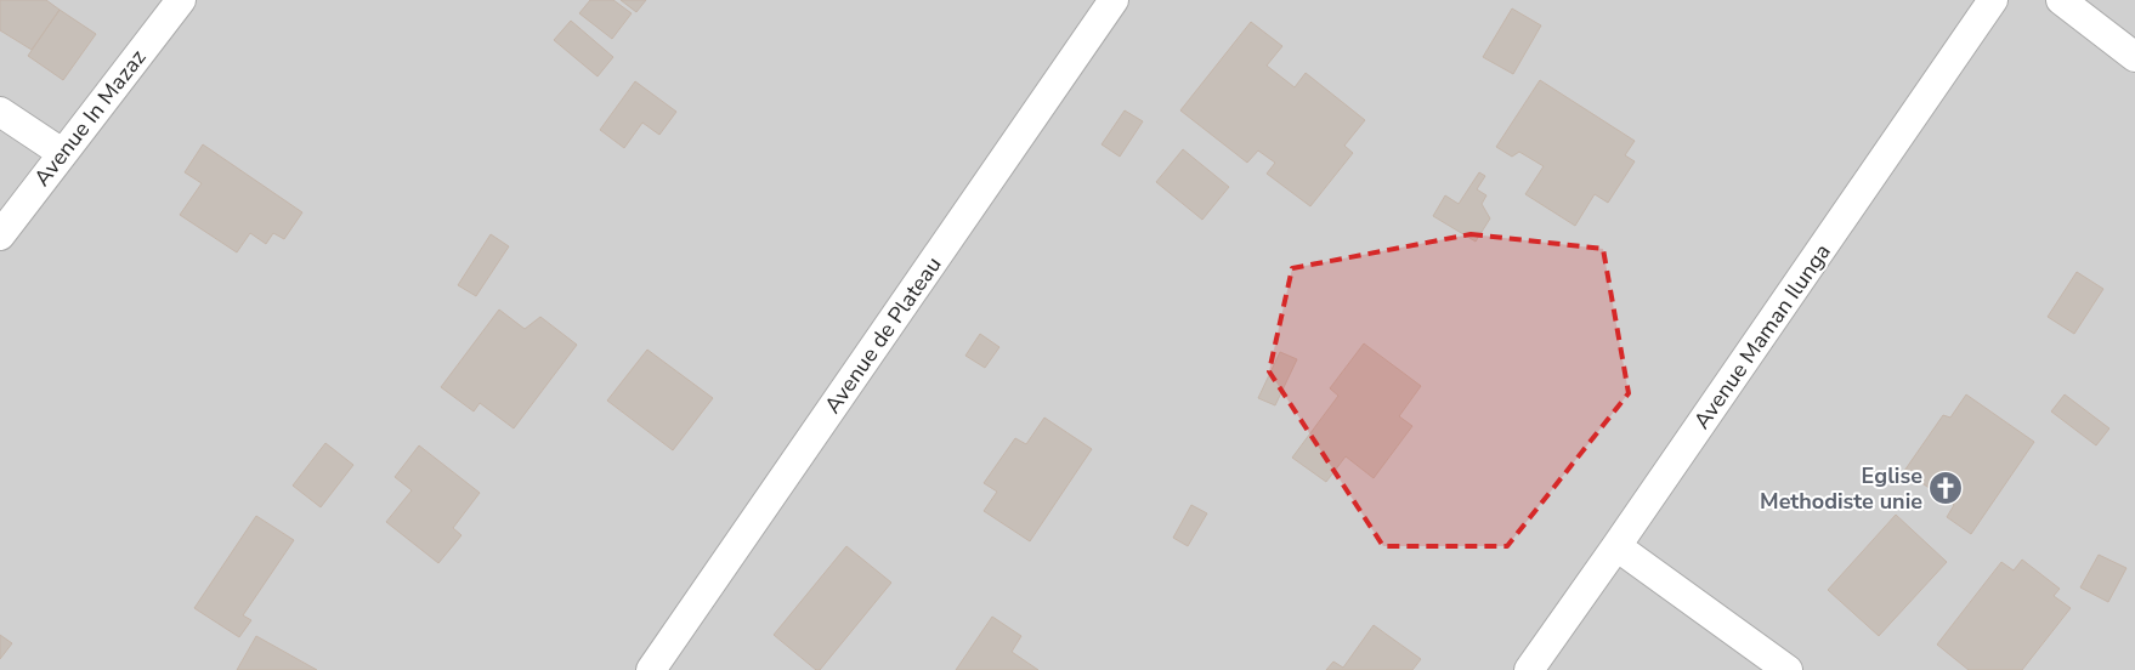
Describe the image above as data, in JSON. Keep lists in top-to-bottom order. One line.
{"streets":{"street":["Avenue In Mazaz","Avenue de Plateau","Avenue Maman Ilunga"]},"places":{"church":["Eglise Methodiste unie"]}}
